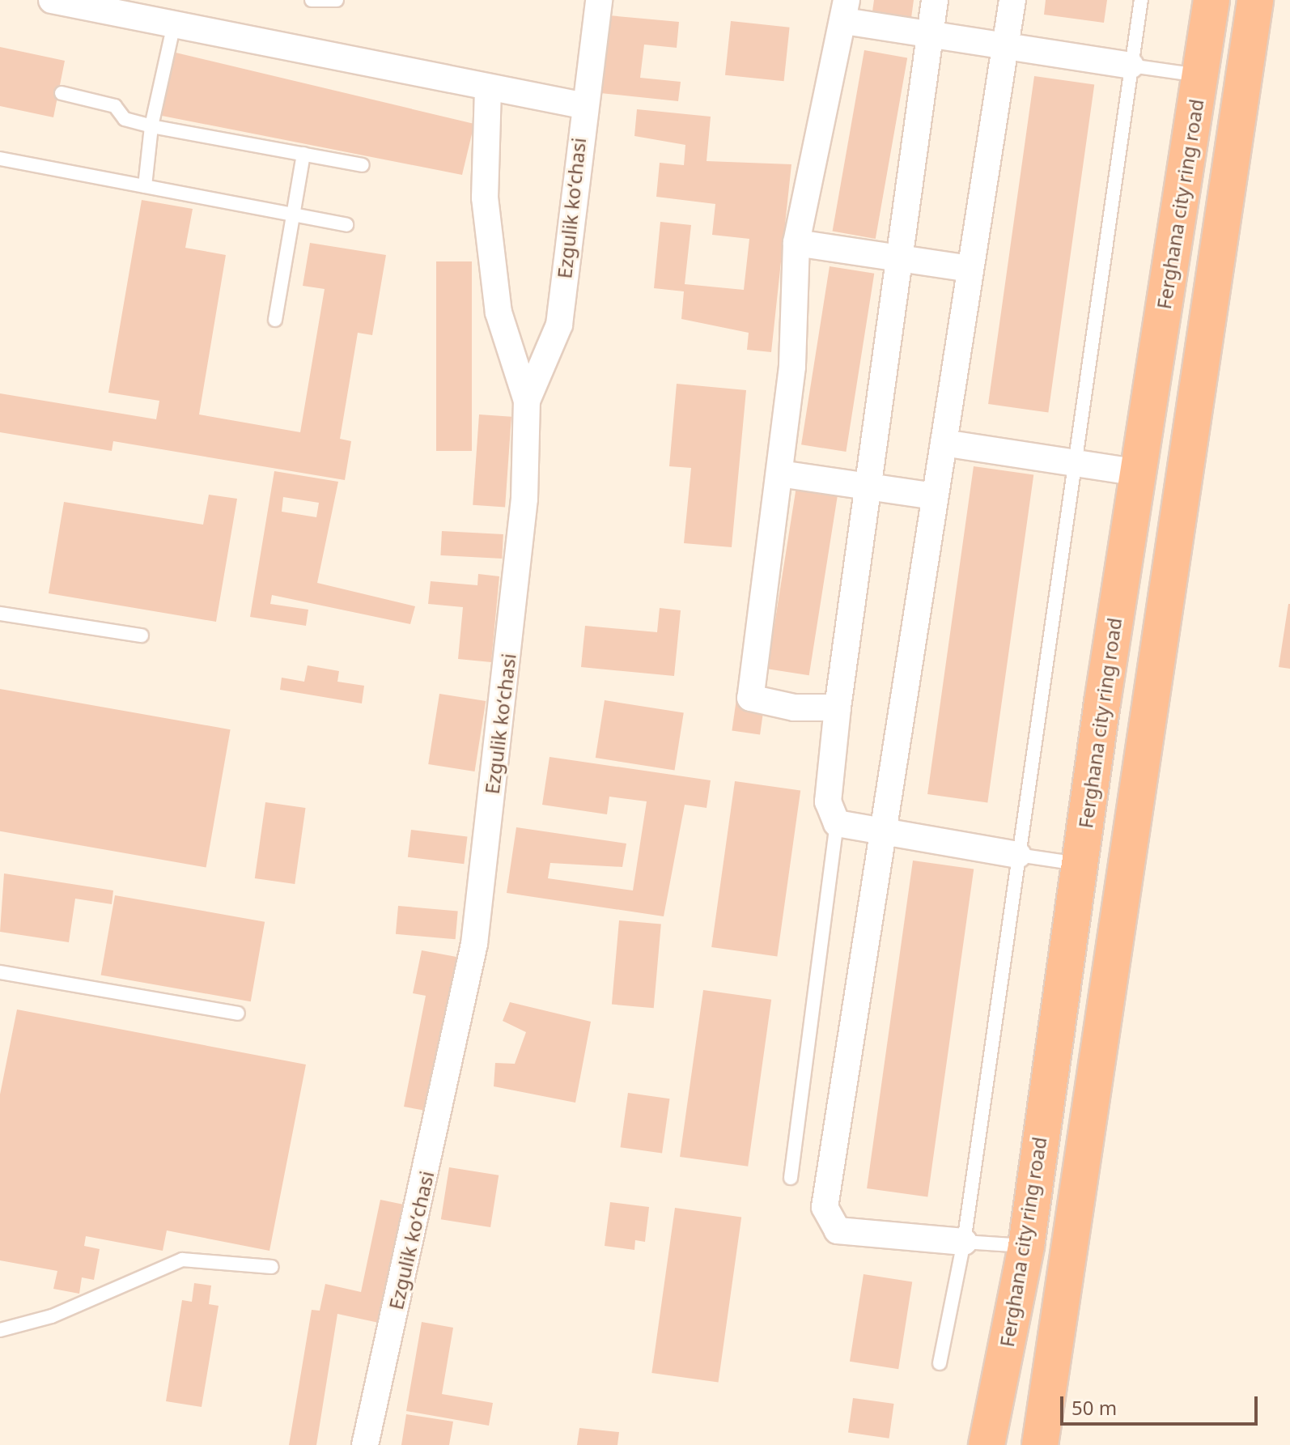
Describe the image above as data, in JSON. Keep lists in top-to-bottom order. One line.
{"streets":{"highway":["Ferghana city ring road"],"street":["Ezgulik koʻchasi"]},"scale_bar":"50 m"}
